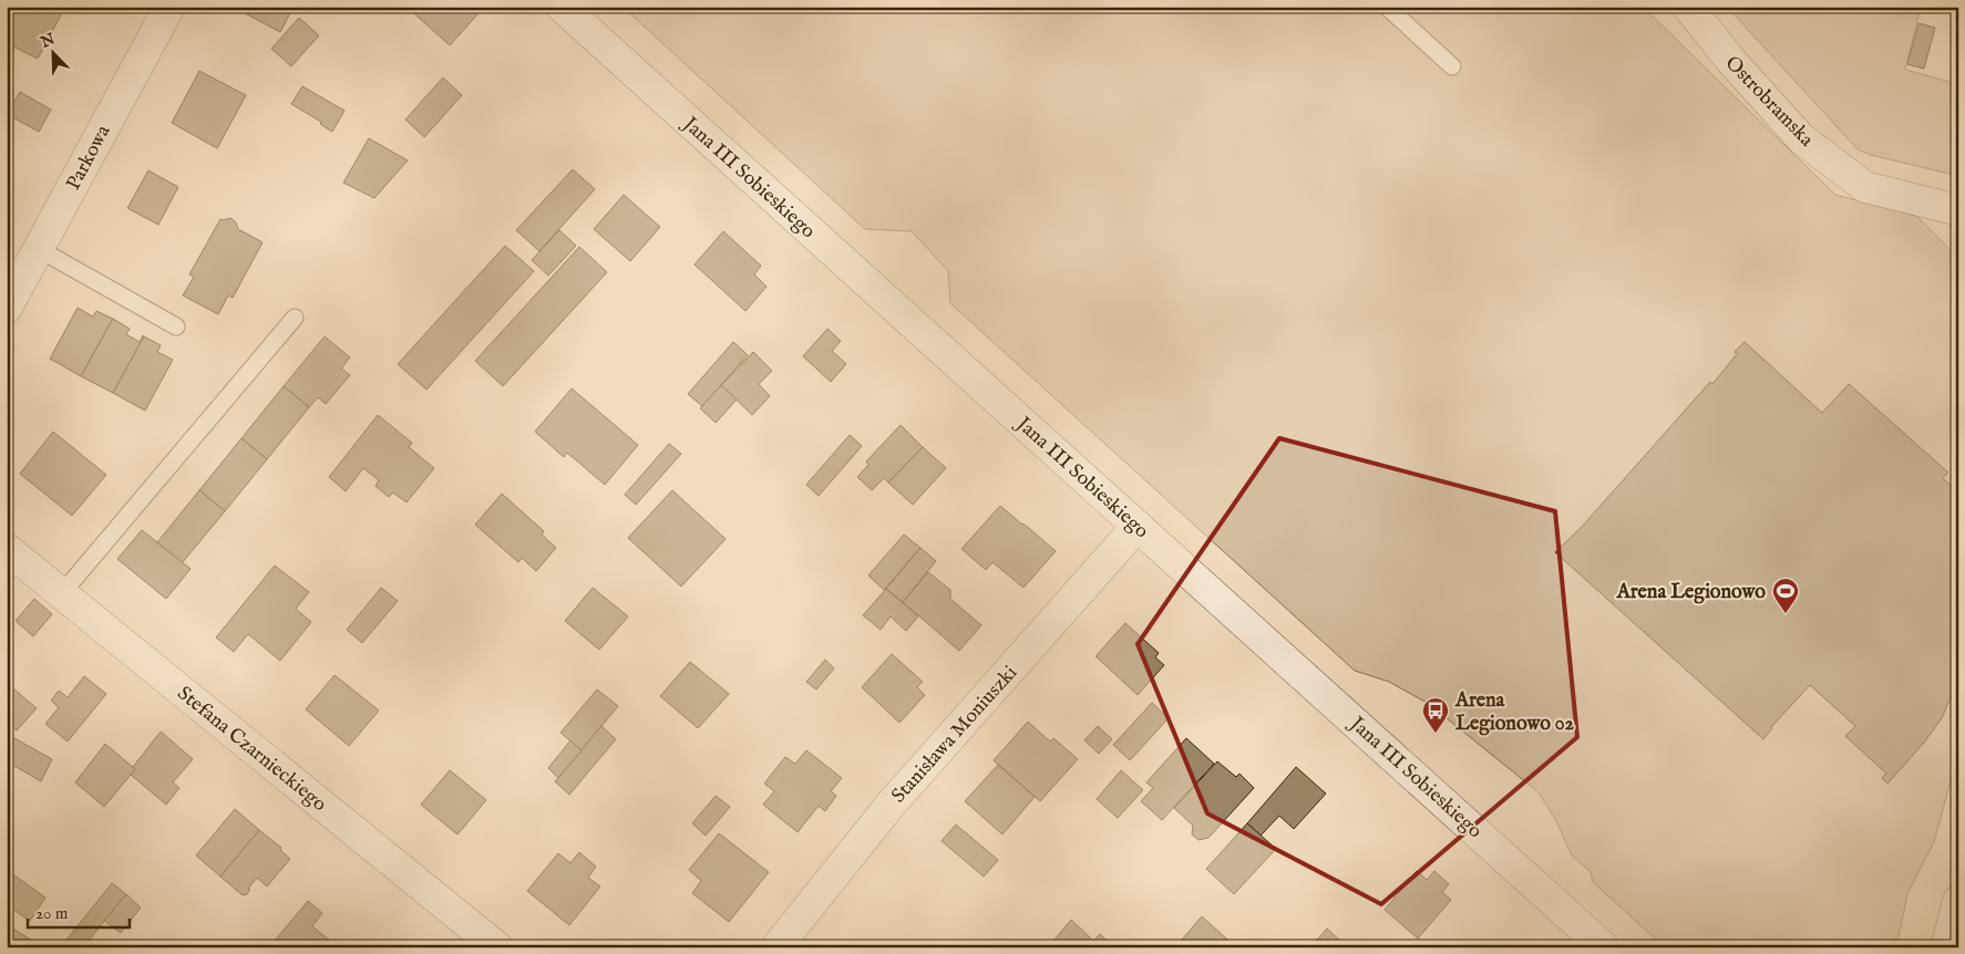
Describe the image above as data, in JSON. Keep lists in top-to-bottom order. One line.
{"streets":{"street":["Ostrobramska","Parkowa","Jana III Sobieskiego","Stanisława Moniuszki","Stefana Czarnieckiego"]},"crossings":[["Jana III Sobieskiego","Stanisława Moniuszki"]],"places":{"sports":["Arena Legionowo"],"bus stop":["Arena Legionowo 02"]},"scale_bar":"20 m","north":"top left"}
